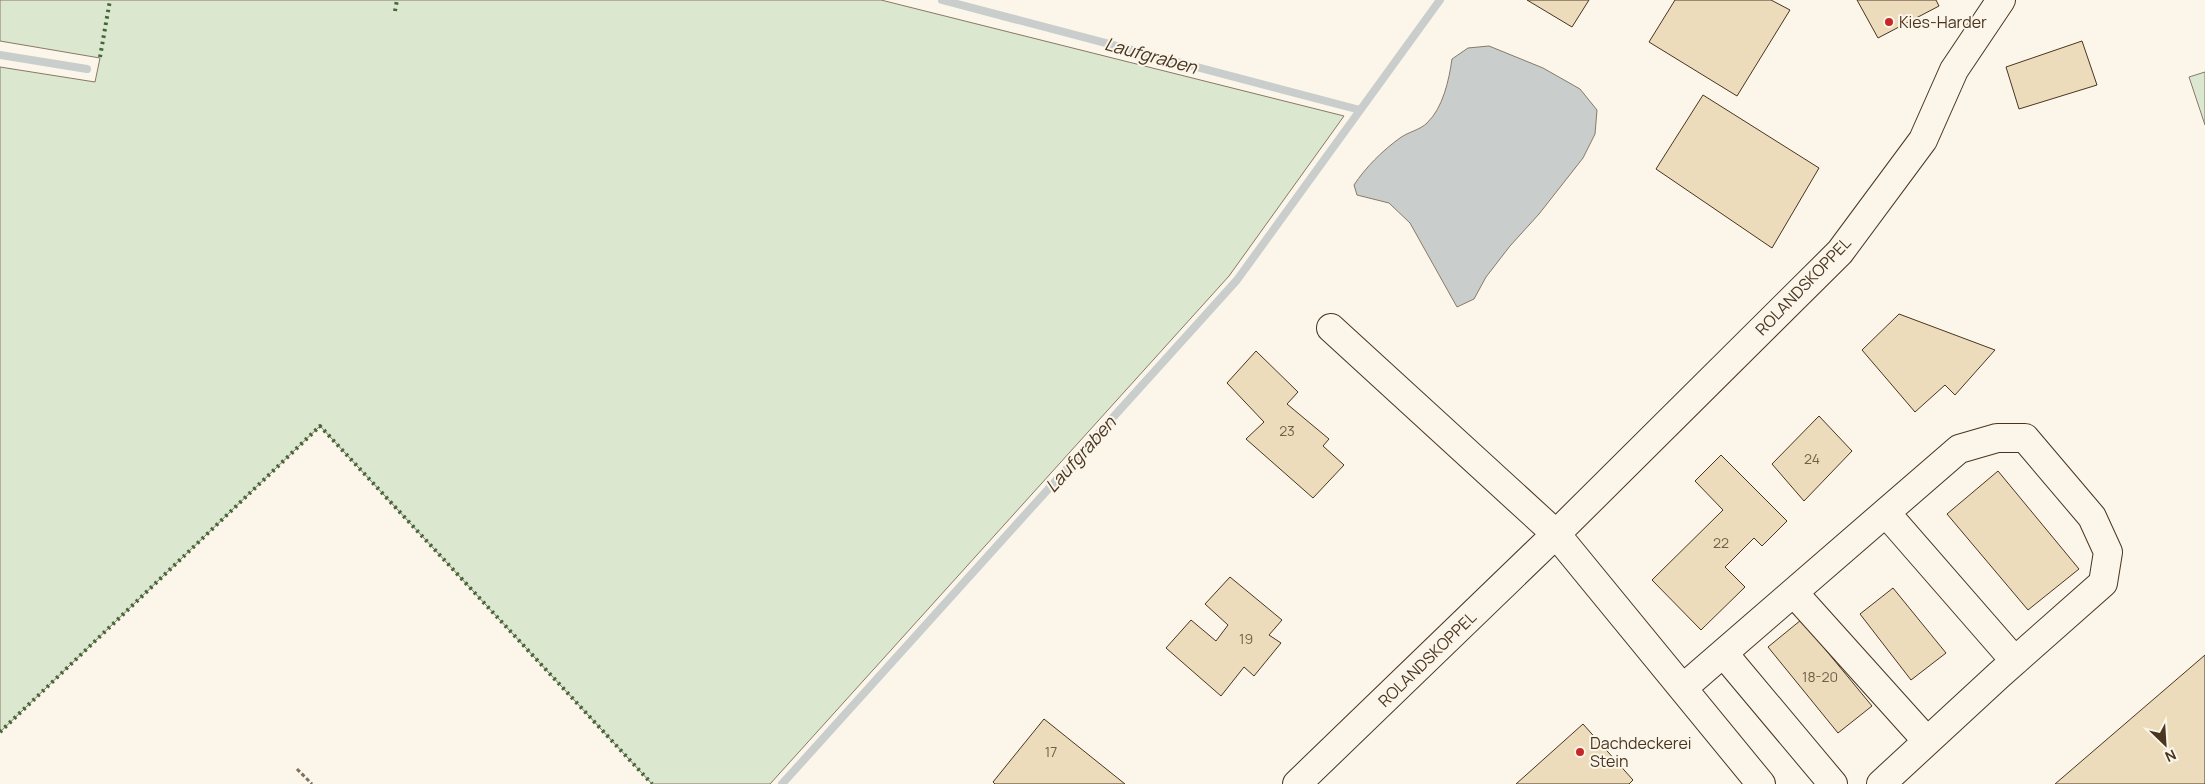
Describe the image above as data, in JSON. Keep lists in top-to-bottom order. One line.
{"streets":{"street":["ROLANDSKOPPEL"]},"water":["Laufgraben"],"places":["Kies-Harder","Dachdeckerei Stein"],"house_numbers":["23","24","22","19","18-20","17"],"north":"bottom right"}
